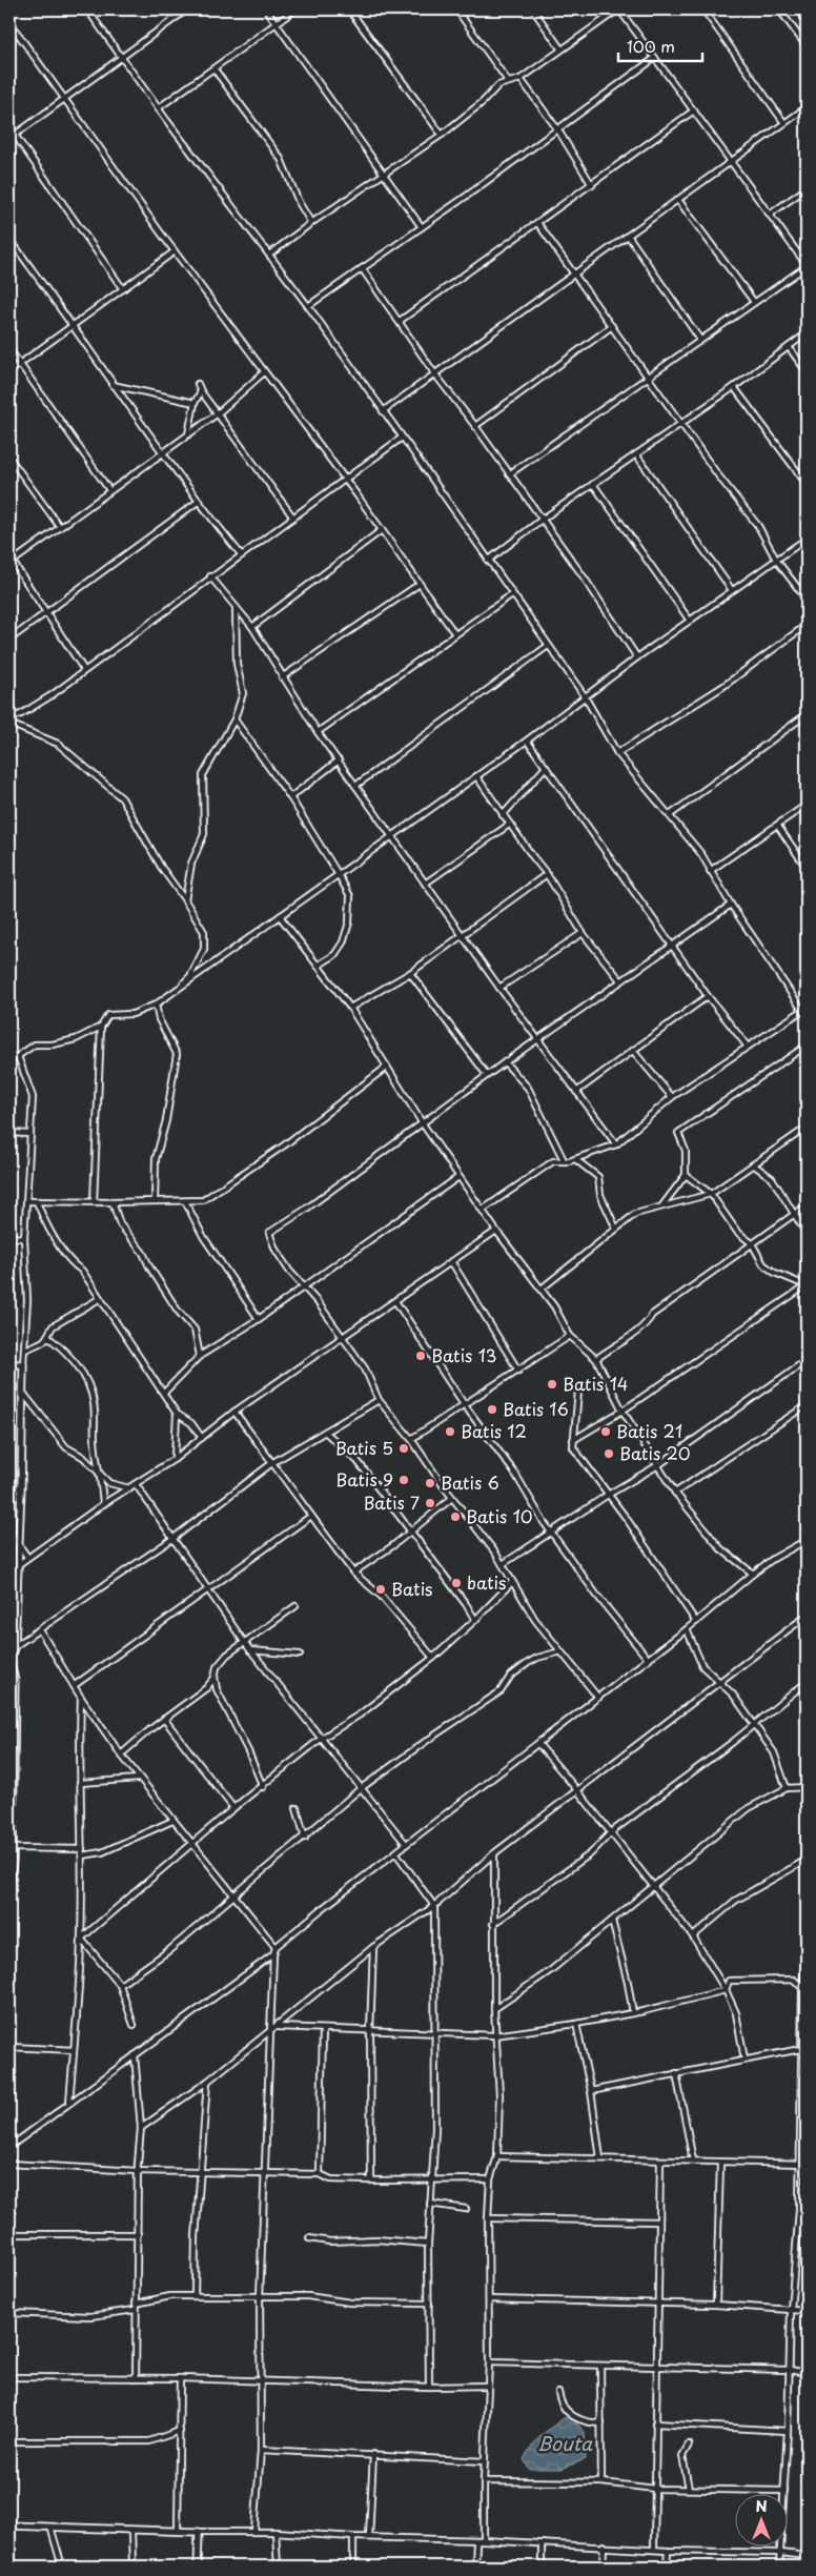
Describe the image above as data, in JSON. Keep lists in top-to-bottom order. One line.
{"water":["Bouta"],"places":["Batis 13","Batis 14","Batis 16","Batis 12","Batis 21","Batis 5","Batis 20","Batis 9","Batis 6","Batis 7","Batis 10","batis","Batis"],"scale_bar":"100 m","north":"top"}
